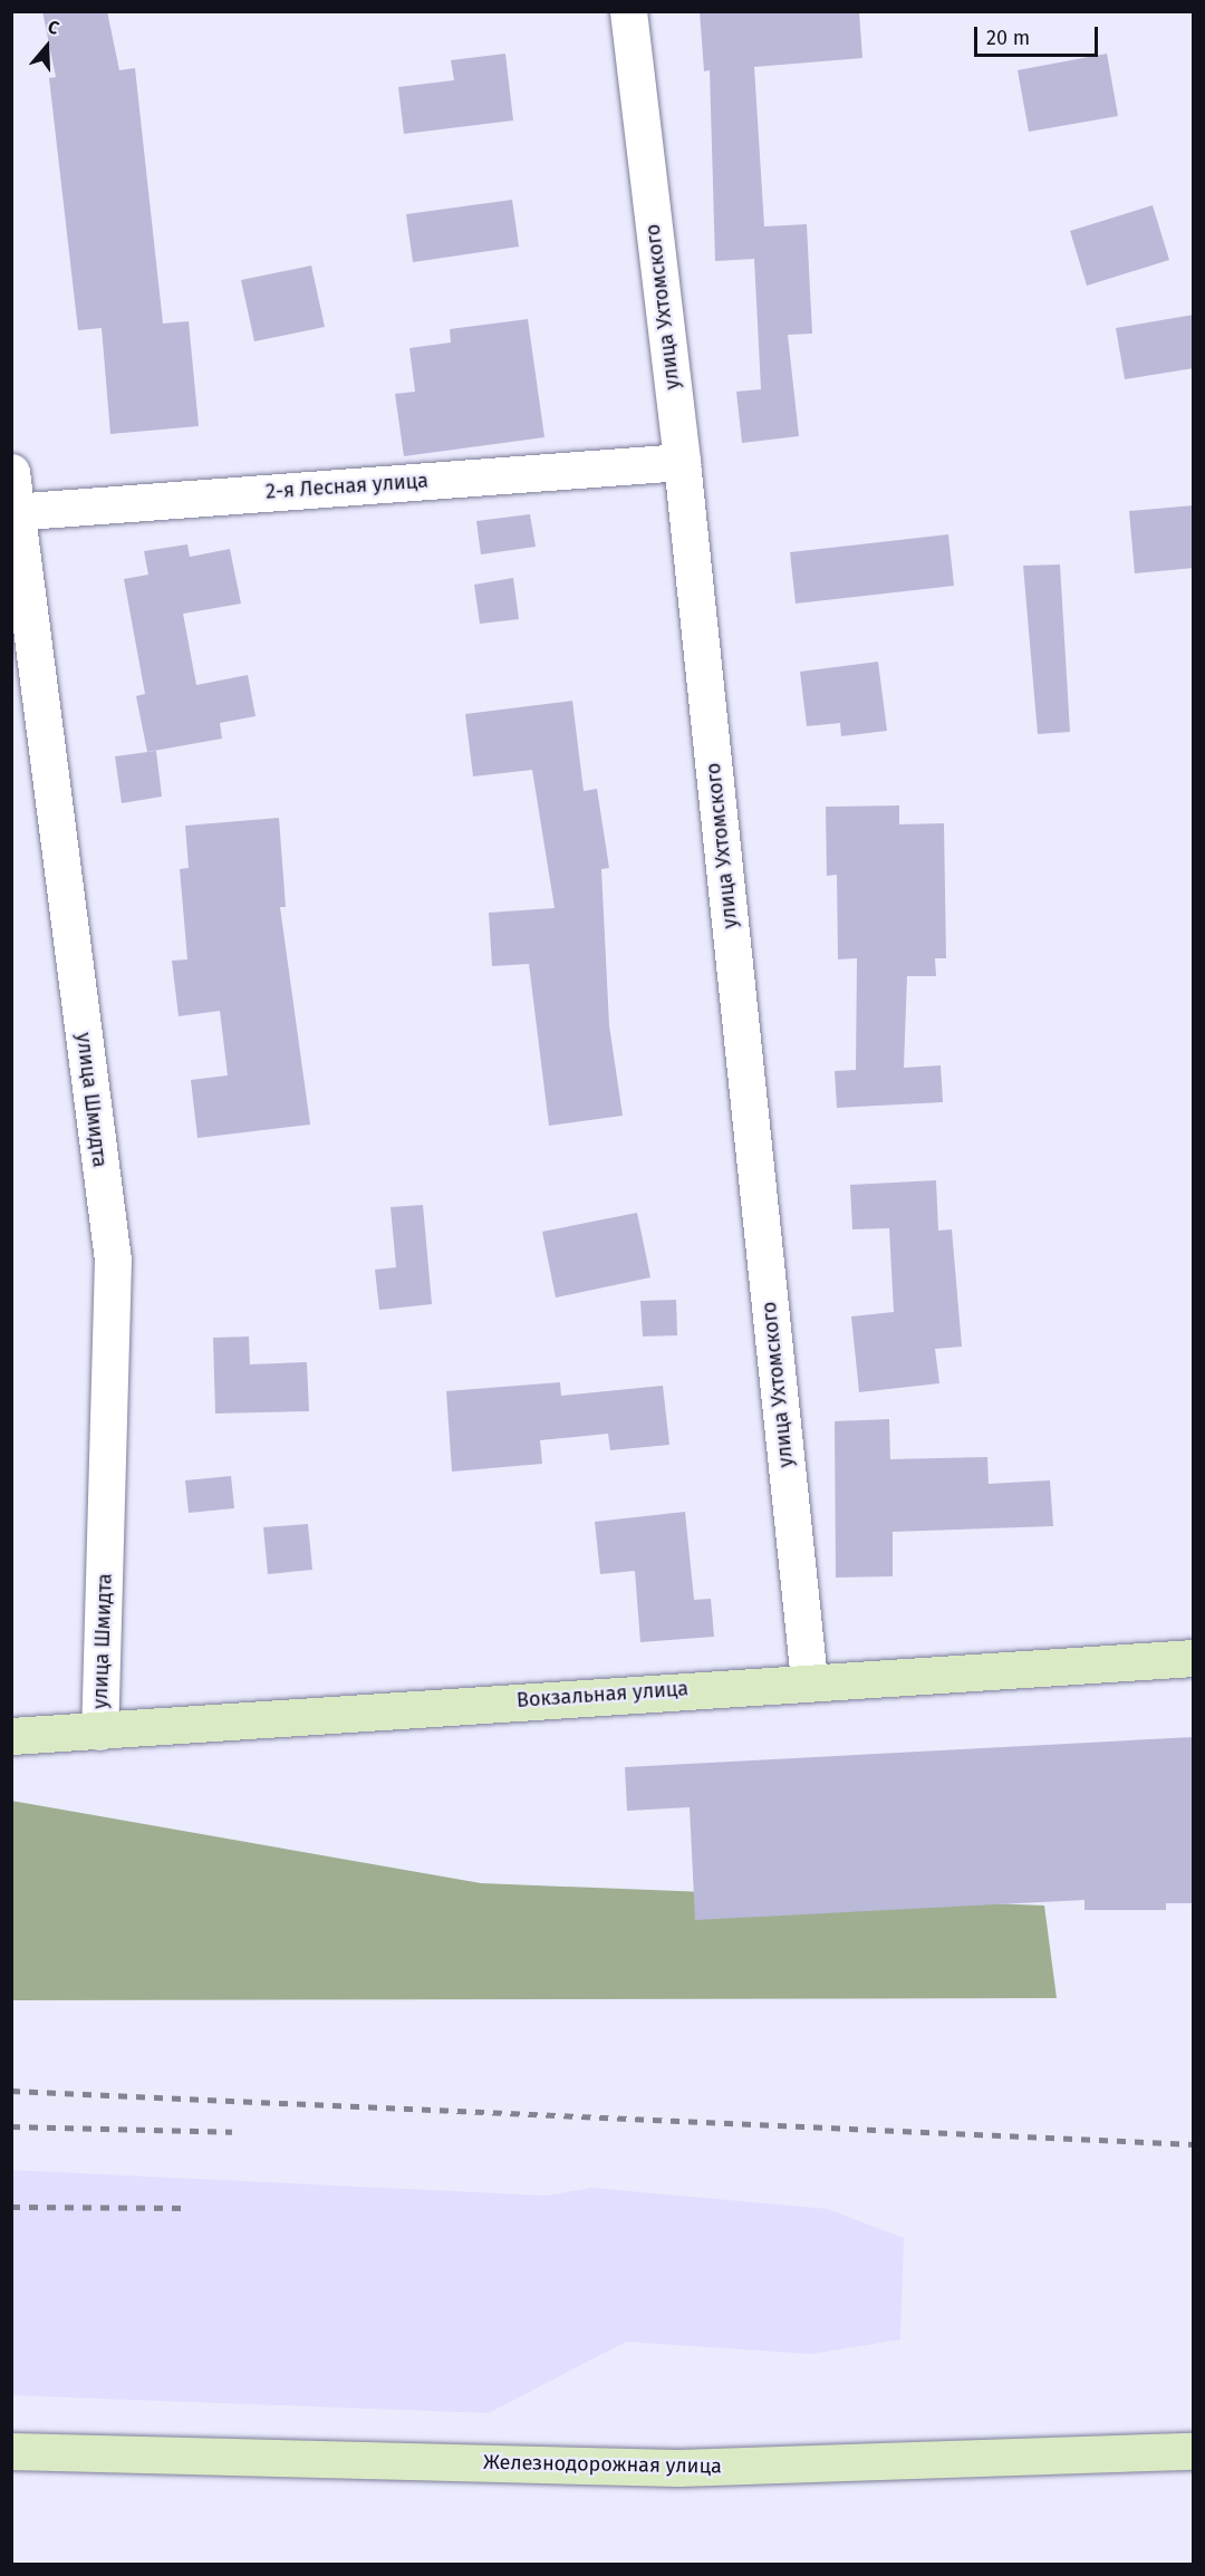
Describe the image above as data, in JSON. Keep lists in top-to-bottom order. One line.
{"streets":{"street":["улица Ухтомского","2-я Лесная улица","улица Шмидта","Вокзальная улица","Железнодорожная улица"]},"crossings":[["улица Ухтомского","2-я Лесная улица"],["улица Ухтомского","Вокзальная улица"],["2-я Лесная улица","улица Шмидта"],["улица Шмидта","Вокзальная улица"]],"scale_bar":"20 m","north":"top"}
